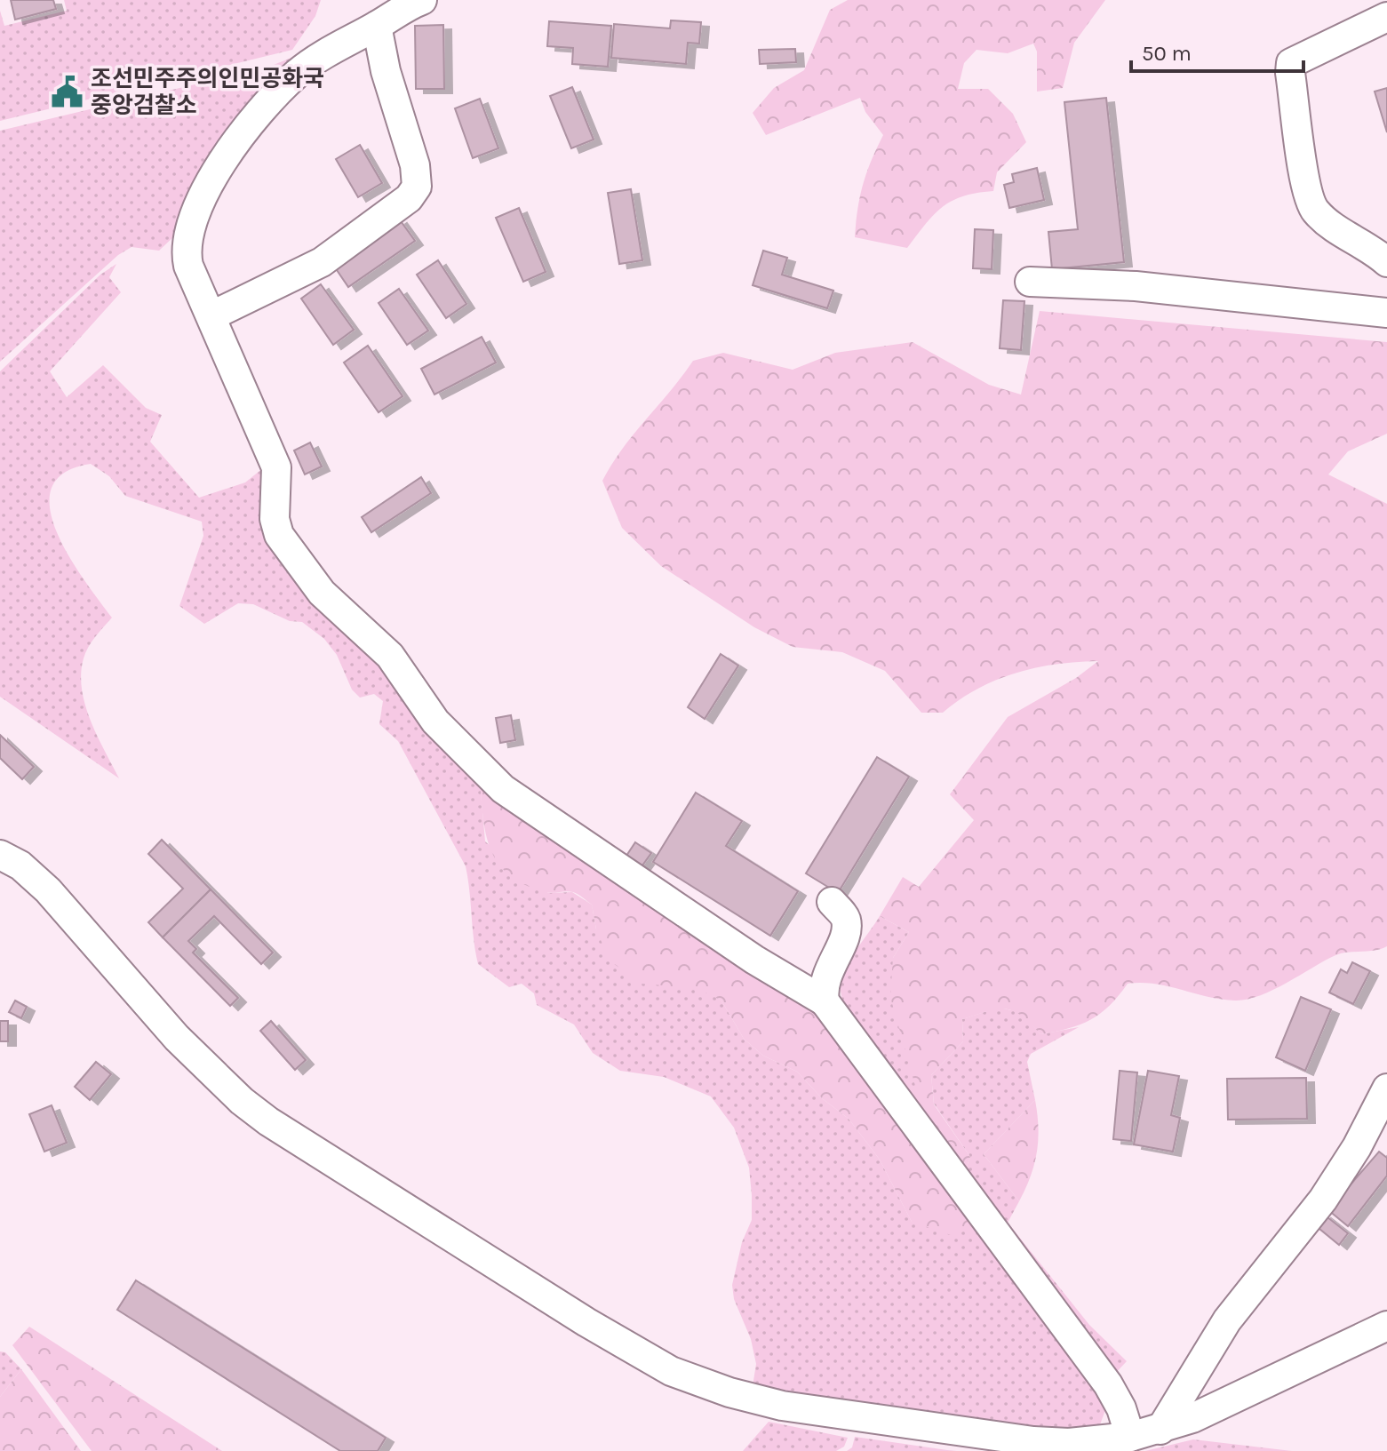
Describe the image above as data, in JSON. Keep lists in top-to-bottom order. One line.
{"places":{"public building":["조선민주주의인민공화국 중앙검찰소"]},"scale_bar":"50 m"}
